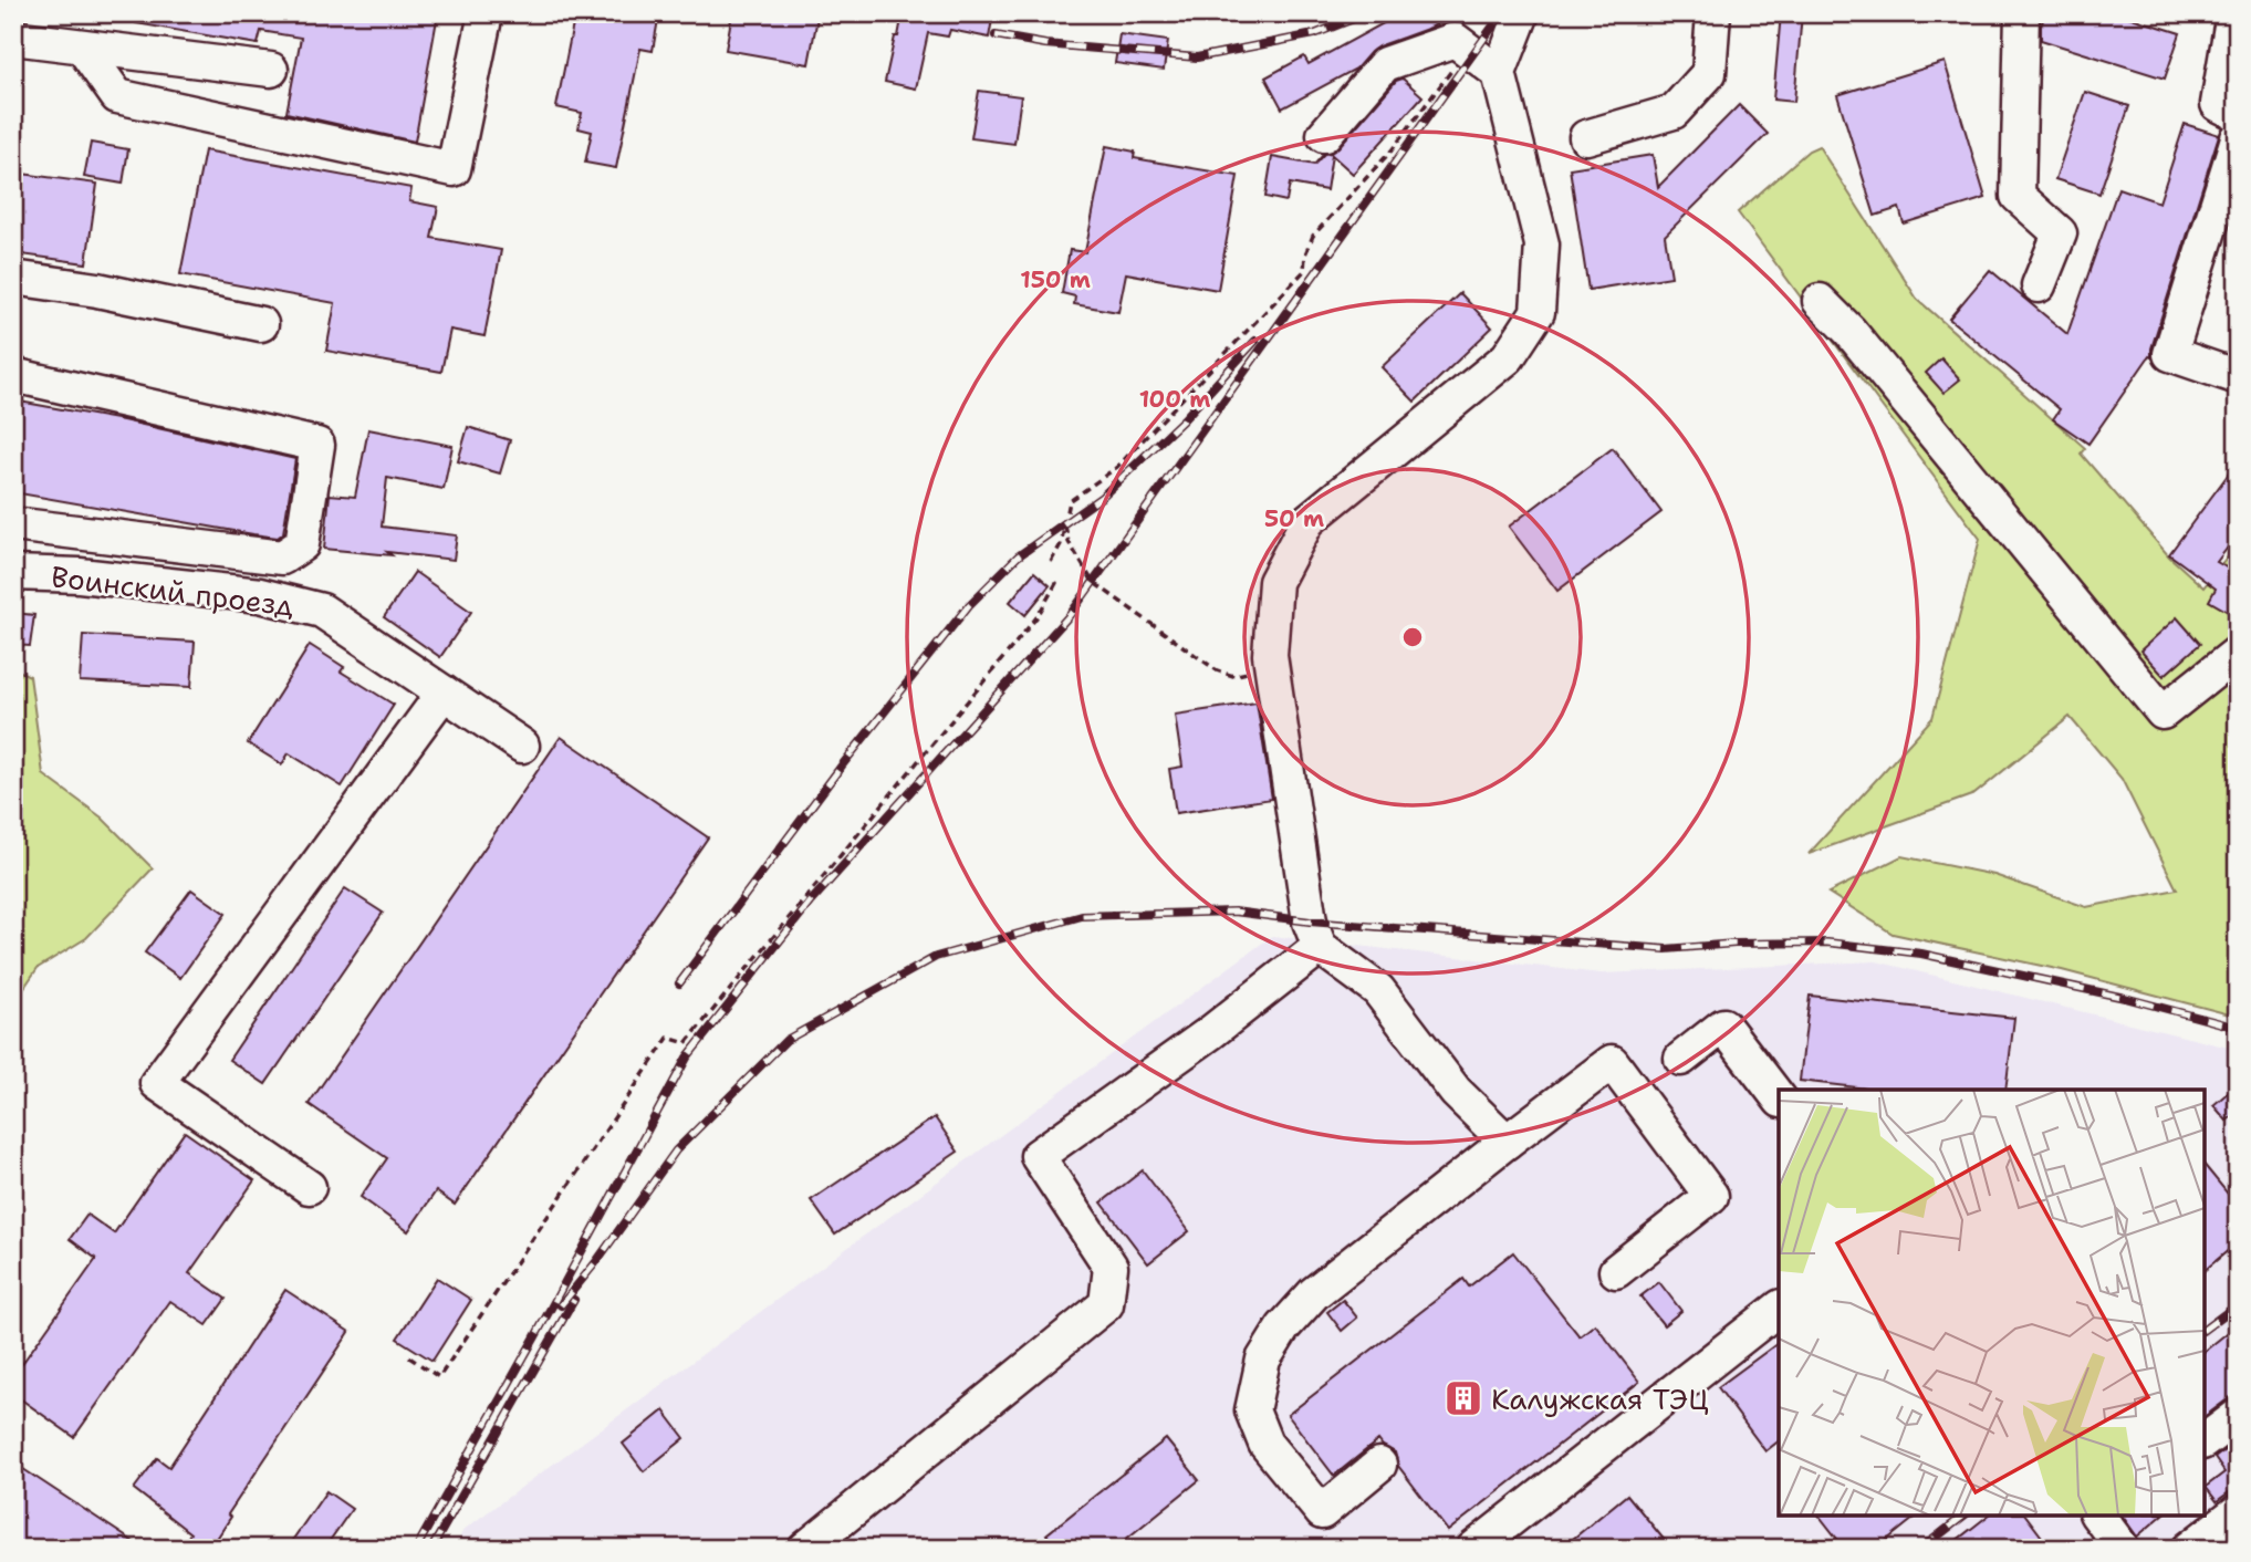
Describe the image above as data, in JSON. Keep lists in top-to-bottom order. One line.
{"streets":{"street":["Воинский проезд"]},"places":{"building":["Калужская ТЭЦ"]},"rings":["150 m","100 m","50 m"]}
